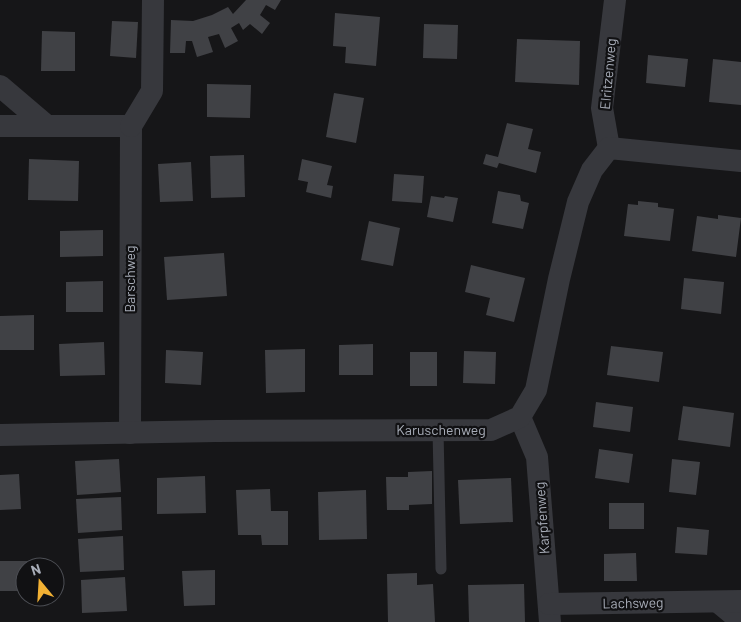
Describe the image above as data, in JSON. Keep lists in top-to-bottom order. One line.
{"streets":{"street":["Elritzenweg","Barschweg","Karuschenweg","Karpfenweg","Lachsweg"]},"crossings":[["Barschweg","Karuschenweg"],["Karuschenweg","Karpfenweg"],["Karpfenweg","Lachsweg"]],"north":"top"}
